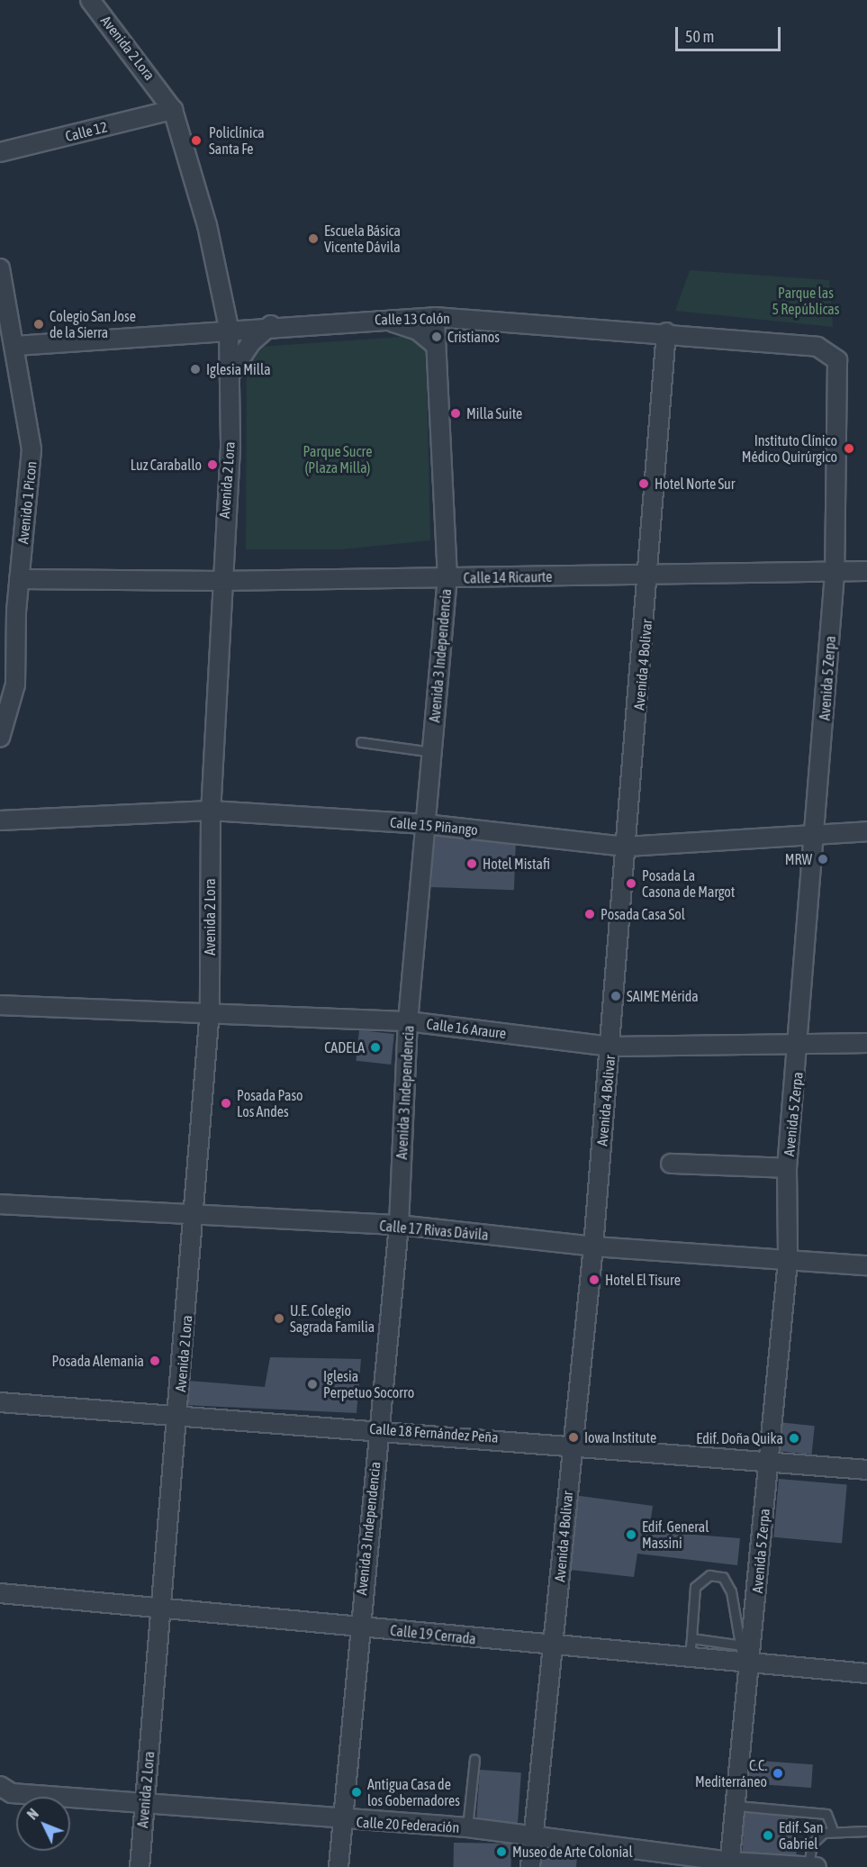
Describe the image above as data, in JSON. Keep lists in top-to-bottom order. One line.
{"streets":{"street":["Avenida 2 Lora","Calle 12","Calle 13 Colón","Avenido 1 Picon","Calle 14 Ricaurte","Avenida 3 Independencia","Avenida 4 Bolivar","Avenida 5 Zerpa","Calle 15 Piñango","Calle 16 Araure","Calle 17 Rivas Dávila","Calle 18 Fernández Peña","Calle 19 Cerrada","Calle 20 Federación"]},"crossings":[["Avenida 2 Lora","Calle 12"],["Avenida 2 Lora","Calle 13 Colón"],["Avenida 2 Lora","Calle 14 Ricaurte"],["Avenida 2 Lora","Calle 15 Piñango"],["Avenida 2 Lora","Calle 16 Araure"],["Avenida 2 Lora","Calle 17 Rivas Dávila"],["Avenida 2 Lora","Calle 18 Fernández Peña"],["Avenida 2 Lora","Calle 19 Cerrada"],["Avenida 2 Lora","Calle 20 Federación"],["Calle 13 Colón","Avenido 1 Picon"],["Calle 13 Colón","Avenida 3 Independencia"],["Calle 13 Colón","Avenida 4 Bolivar"],["Calle 13 Colón","Avenida 5 Zerpa"],["Avenido 1 Picon","Calle 14 Ricaurte"],["Calle 14 Ricaurte","Avenida 3 Independencia"],["Calle 14 Ricaurte","Avenida 4 Bolivar"],["Calle 14 Ricaurte","Avenida 5 Zerpa"],["Avenida 3 Independencia","Calle 15 Piñango"],["Avenida 3 Independencia","Calle 16 Araure"],["Avenida 3 Independencia","Calle 17 Rivas Dávila"],["Avenida 3 Independencia","Calle 18 Fernández Peña"],["Avenida 3 Independencia","Calle 19 Cerrada"],["Avenida 3 Independencia","Calle 20 Federación"],["Avenida 4 Bolivar","Calle 15 Piñango"],["Avenida 4 Bolivar","Calle 16 Araure"],["Avenida 4 Bolivar","Calle 17 Rivas Dávila"],["Avenida 4 Bolivar","Calle 18 Fernández Peña"],["Avenida 4 Bolivar","Calle 19 Cerrada"],["Avenida 4 Bolivar","Calle 20 Federación"],["Avenida 5 Zerpa","Calle 15 Piñango"],["Avenida 5 Zerpa","Calle 16 Araure"],["Avenida 5 Zerpa","Calle 17 Rivas Dávila"],["Avenida 5 Zerpa","Calle 18 Fernández Peña"],["Avenida 5 Zerpa","Calle 19 Cerrada"],["Avenida 5 Zerpa","Calle 20 Federación"]],"parks":["Parque las 5 Repúblicas","Parque Sucre (Plaza Milla)"],"places":["Policlínica Santa Fe","Escuela Básica Vicente Dávila","Colegio San Jose de la Sierra","Cristianos","Iglesia Milla","Milla Suite","Instituto Clínico Médico Quirúrgico","Luz Caraballo","Hotel Norte Sur","MRW","Hotel Mistafi","Posada La Casona de Margot","Posada Casa Sol","SAIME Mérida","CADELA","Posada Paso Los Andes","Hotel El Tisure","U.E. Colegio Sagrada Familia","Posada Alemania","Iglesia Perpetuo Socorro","Iowa Institute","Edif. Doña Quika","Edif. General Massini","C.C. Mediterráneo","Antigua Casa de los Gobernadores","Edif. San Gabriel","Museo de Arte Colonial"],"scale_bar":"50 m","north":"top left"}
